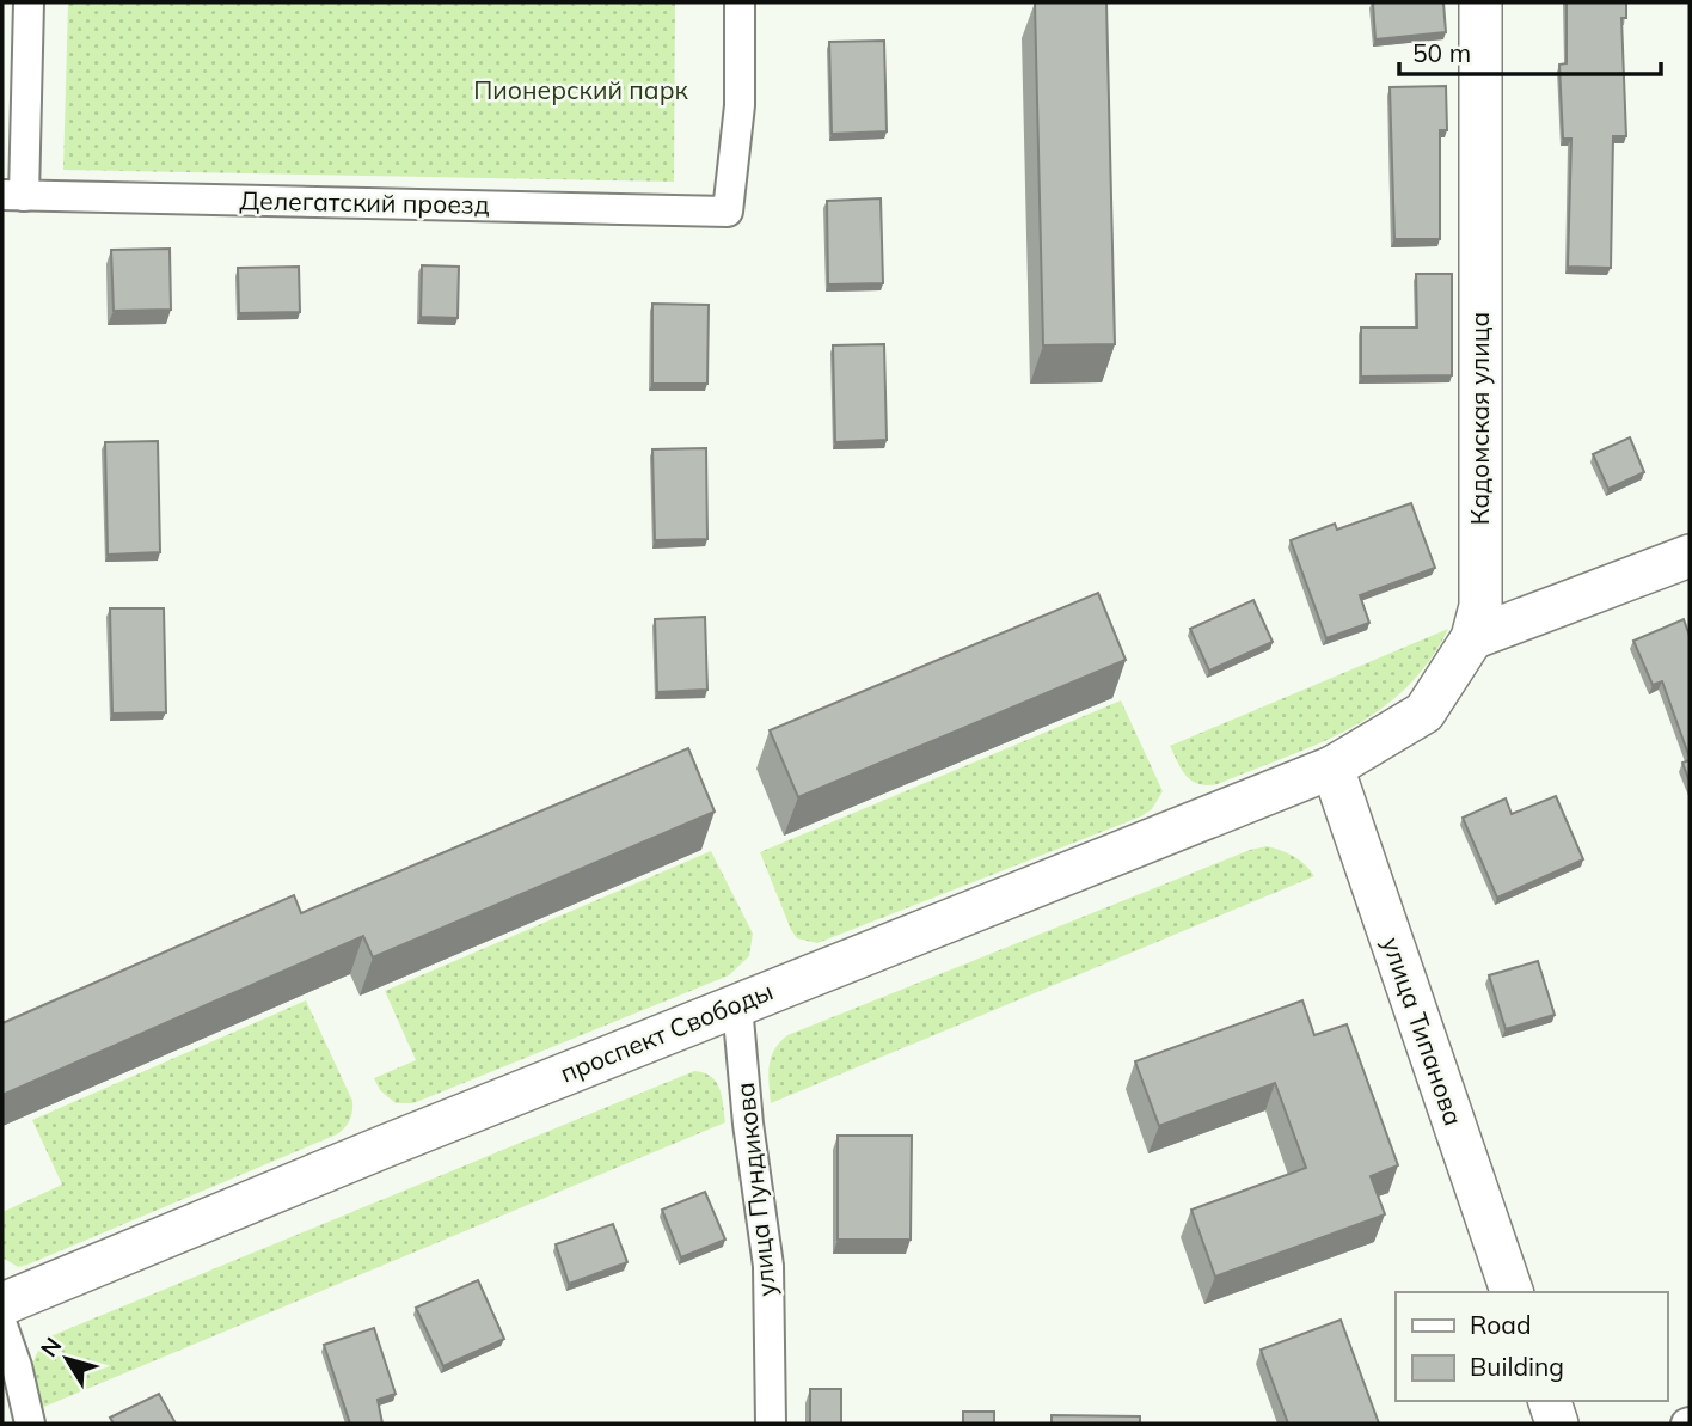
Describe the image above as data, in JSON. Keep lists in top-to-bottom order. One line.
{"streets":{"street":["Делегатский проезд","Кадомская улица","улица Типанова","проспект Свободы","улица Пундикова"]},"crossings":[["Кадомская улица","улица Типанова"],["Кадомская улица","проспект Свободы"],["улица Типанова","проспект Свободы"],["проспект Свободы","улица Пундикова"]],"parks":["Пионерский парк"],"legend":["Road","Building"],"scale_bar":"50 m","north":"top left"}
